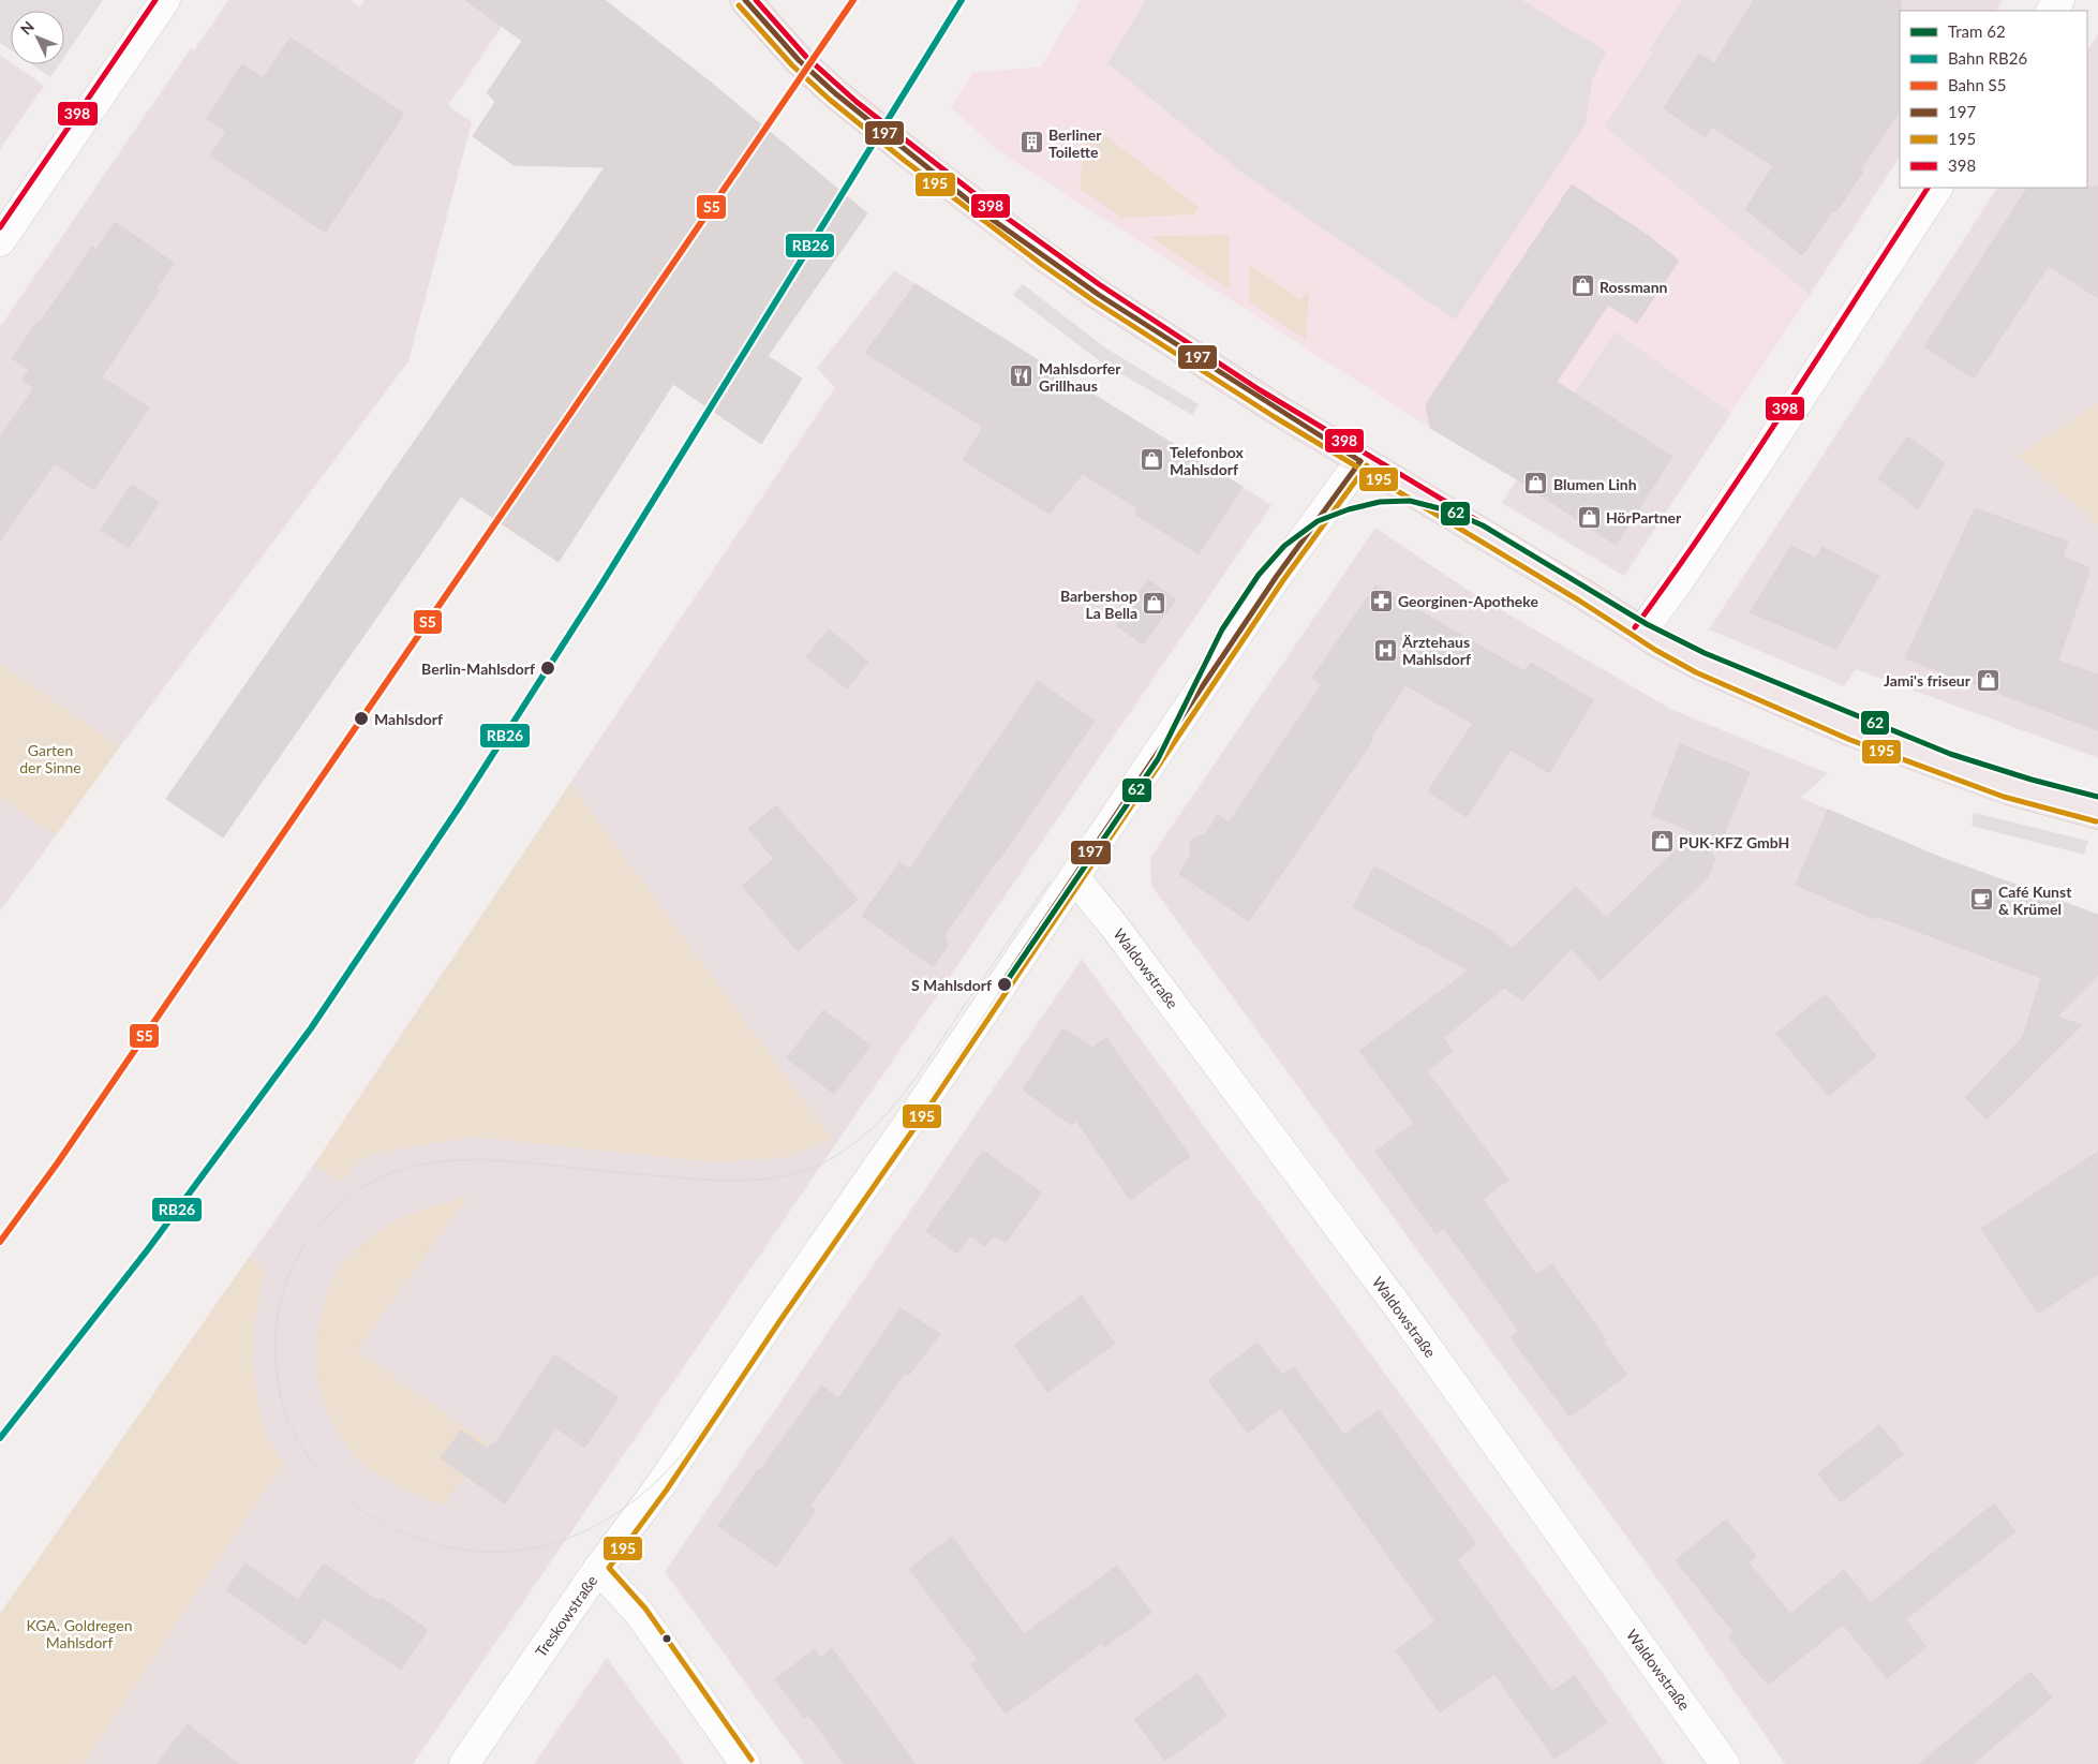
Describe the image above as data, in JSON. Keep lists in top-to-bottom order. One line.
{"streets":{"street":["Waldowstraße","Treskowstraße"]},"crossings":[["Waldowstraße","Treskowstraße"]],"parks":["Garten der Sinne","KGA. Goldregen Mahlsdorf"],"places":{"building":["Berliner Toilette"],"shop":["Rossmann","Telefonbox Mahlsdorf","Blumen Linh","HörPartner","Barbershop La Bella","Jami's friseur","PUK-KFZ GmbH"],"restaurant":["Mahlsdorfer Grillhaus"],"pharmacy":["Georginen-Apotheke"],"hospital":["Ärztehaus Mahlsdorf"],"other":["Berlin-Mahlsdorf","Mahlsdorf","S Mahlsdorf"],"cafe":["Café Kunst & Krümel"]},"lines":["rail line RB26","rail line S5","transit line 197","transit line 398","transit line 195","tram line 62"],"legend":["Tram 62","Bahn RB26","Bahn S5","197","195","398"],"north":"top left"}
